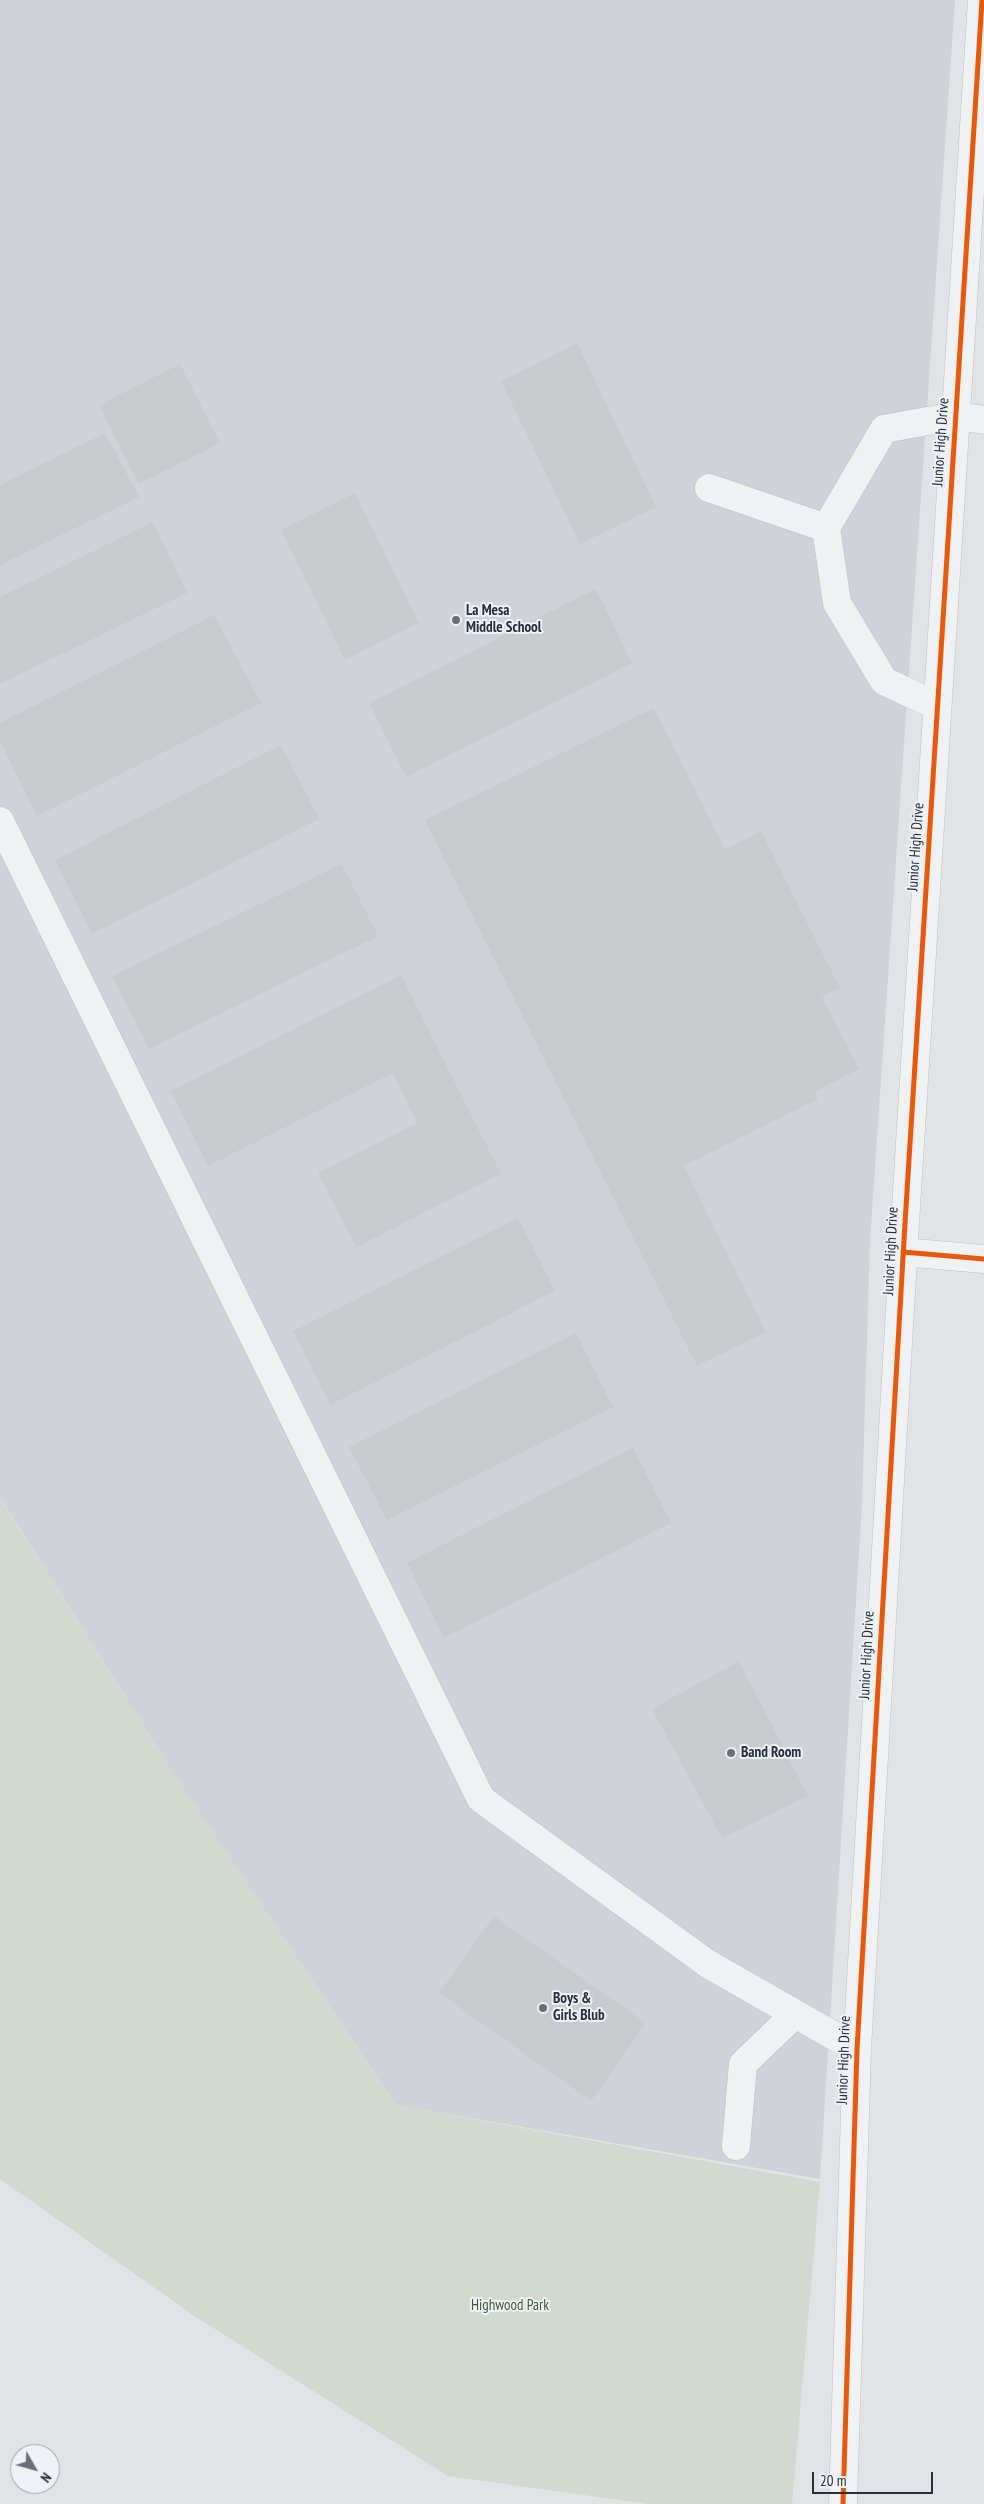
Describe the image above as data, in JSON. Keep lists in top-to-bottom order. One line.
{"streets":{"street":["Junior High Drive"]},"parks":["Highwood Park"],"places":["La Mesa Middle School","Band Room","Boys & Girls Blub"],"scale_bar":"20 m","north":"bottom right"}
